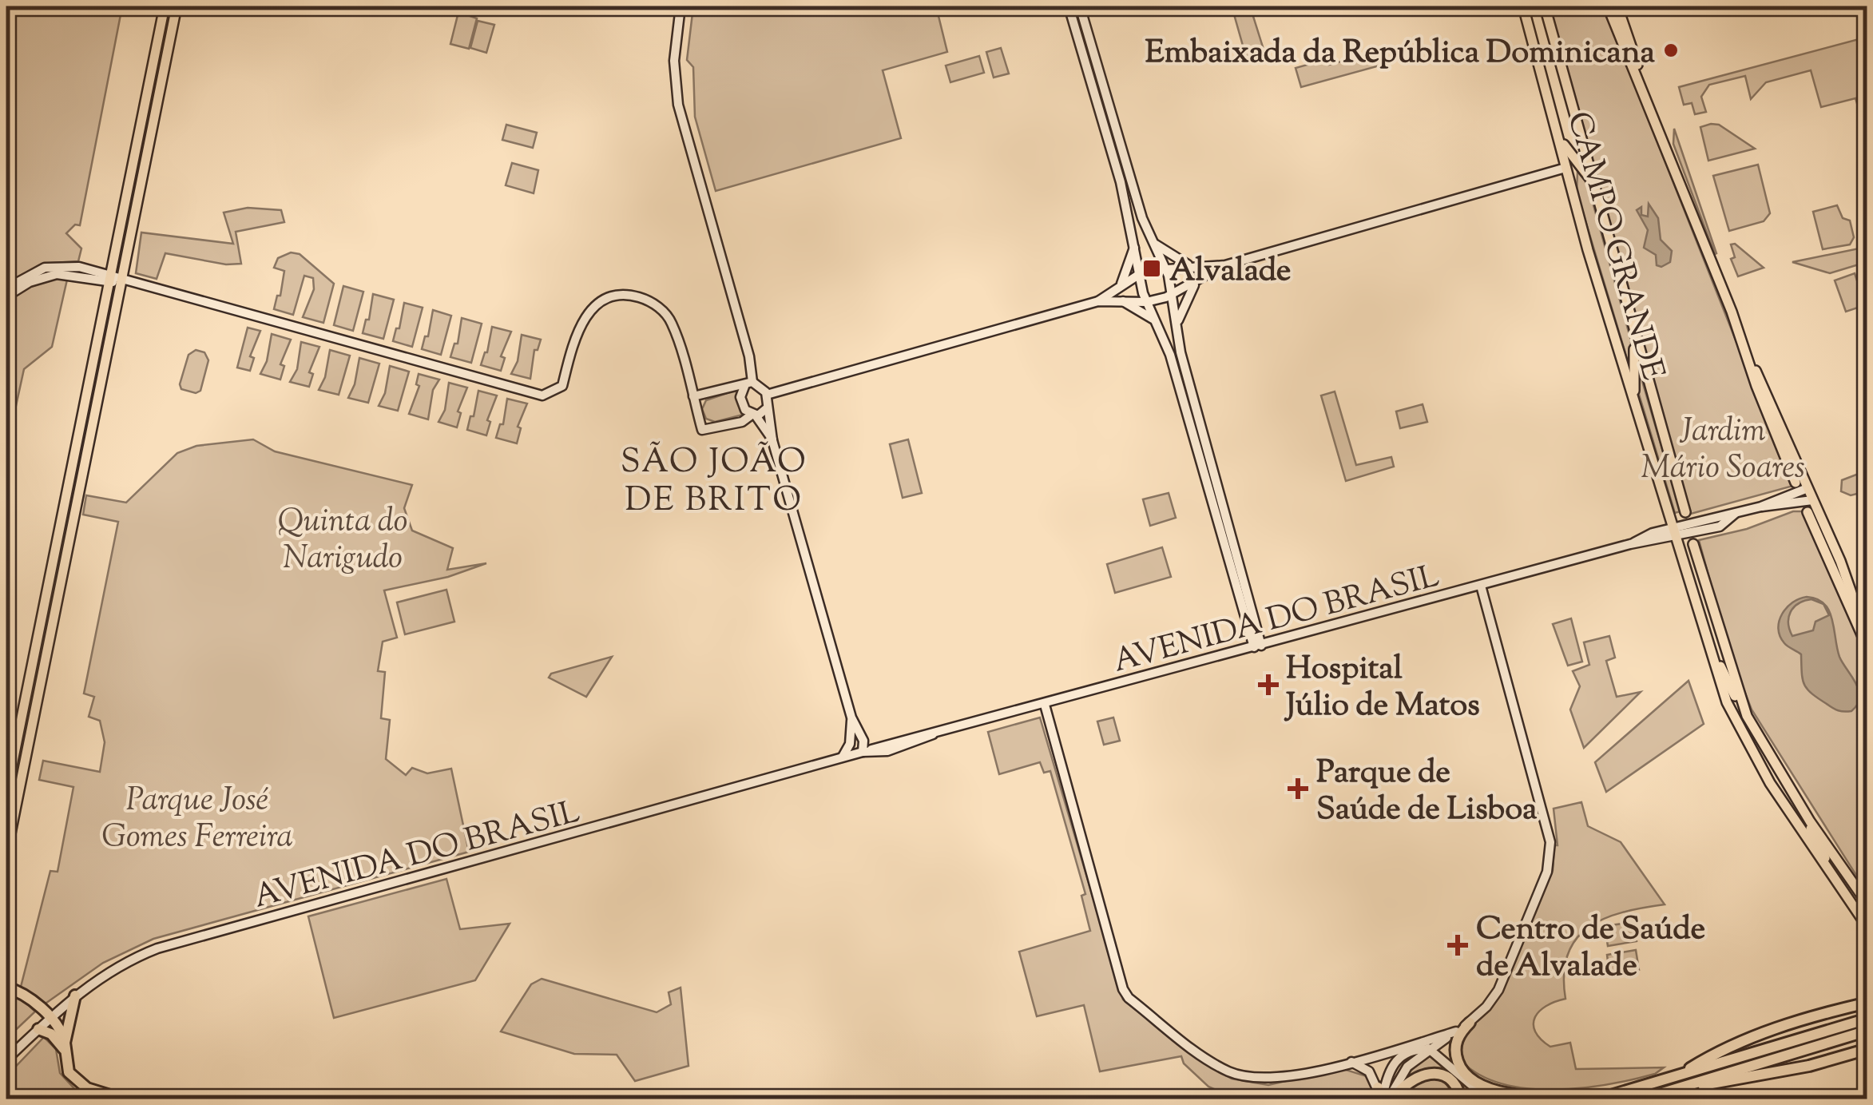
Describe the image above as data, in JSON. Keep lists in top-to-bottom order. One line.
{"streets":{"main road":["CAMPO GRANDE"],"street":["AVENIDA DO BRASIL"]},"crossings":[["CAMPO GRANDE","AVENIDA DO BRASIL"]],"districts":["SÃO JOÃO DE BRITO"],"parks":["Jardim Mário Soares","Quinta do Narigudo","Parque José Gomes Ferreira"],"places":{"other":["Embaixada da República Dominicana"],"transit":["Alvalade"],"health":["Hospital Júlio de Matos","Parque de Saúde de Lisboa","Centro de Saúde de Alvalade"]}}
